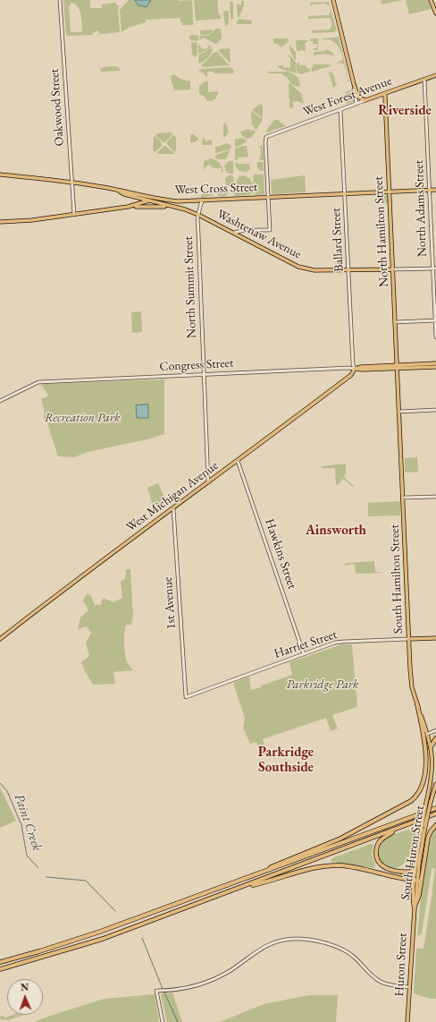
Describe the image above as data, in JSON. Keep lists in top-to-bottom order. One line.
{"streets":{"main road":["West Forest Avenue","West Cross Street","North Hamilton Street","Washtenaw Avenue","West Michigan Avenue","South Hamilton Street","Harriet Street","South Huron Street","Huron Street"],"street":["Oakwood Street","North Adams Street","Ballard Street","North Summit Street","Congress Street","Hawkins Street","1st Avenue"]},"crossings":[["West Forest Avenue","West Cross Street"],["West Forest Avenue","North Adams Street"],["West Forest Avenue","North Hamilton Street"],["West Forest Avenue","Ballard Street"],["Oakwood Street","Washtenaw Avenue"],["West Cross Street","North Adams Street"],["West Cross Street","North Hamilton Street"],["West Cross Street","Washtenaw Avenue"],["West Cross Street","Ballard Street"],["West Cross Street","North Summit Street"],["North Adams Street","Washtenaw Avenue"],["North Hamilton Street","Washtenaw Avenue"],["North Hamilton Street","South Hamilton Street"],["Washtenaw Avenue","Ballard Street"],["Washtenaw Avenue","North Summit Street"],["Ballard Street","Congress Street"],["Ballard Street","West Michigan Avenue"],["North Summit Street","Congress Street"],["North Summit Street","West Michigan Avenue"],["Congress Street","West Michigan Avenue"],["West Michigan Avenue","Hawkins Street"],["West Michigan Avenue","1st Avenue"],["Hawkins Street","Harriet Street"],["South Hamilton Street","Harriet Street"],["South Hamilton Street","South Huron Street"],["1st Avenue","Harriet Street"],["South Huron Street","Huron Street"]],"districts":["Riverside","Ainsworth","Parkridge Southside"],"water":["Paint Creek"],"parks":["Recreation Park","Parkridge Park"],"north":"top"}
